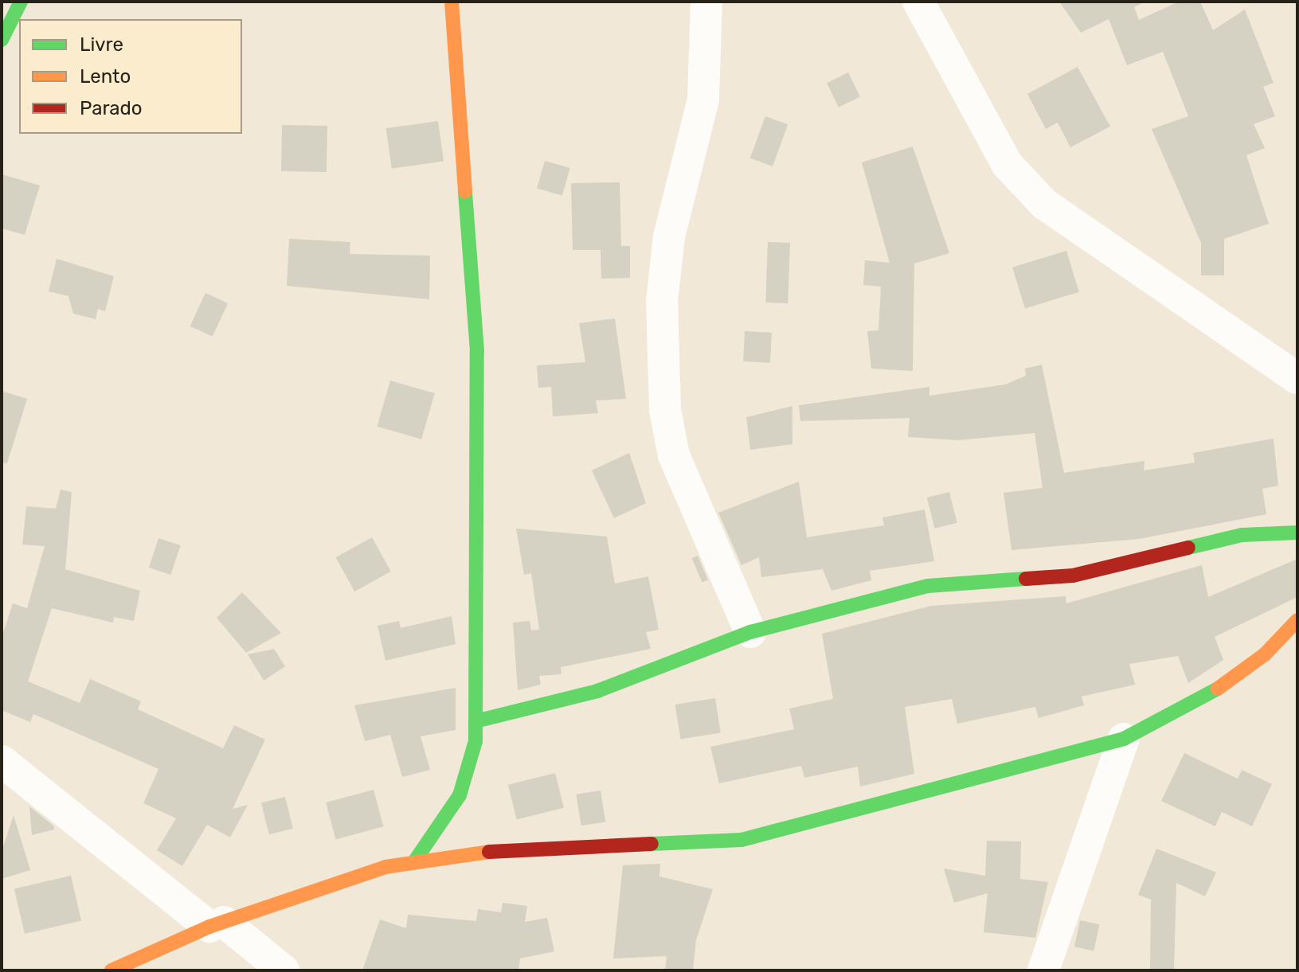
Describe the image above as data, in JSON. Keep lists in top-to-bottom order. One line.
{"legend":["Livre","Lento","Parado"]}
